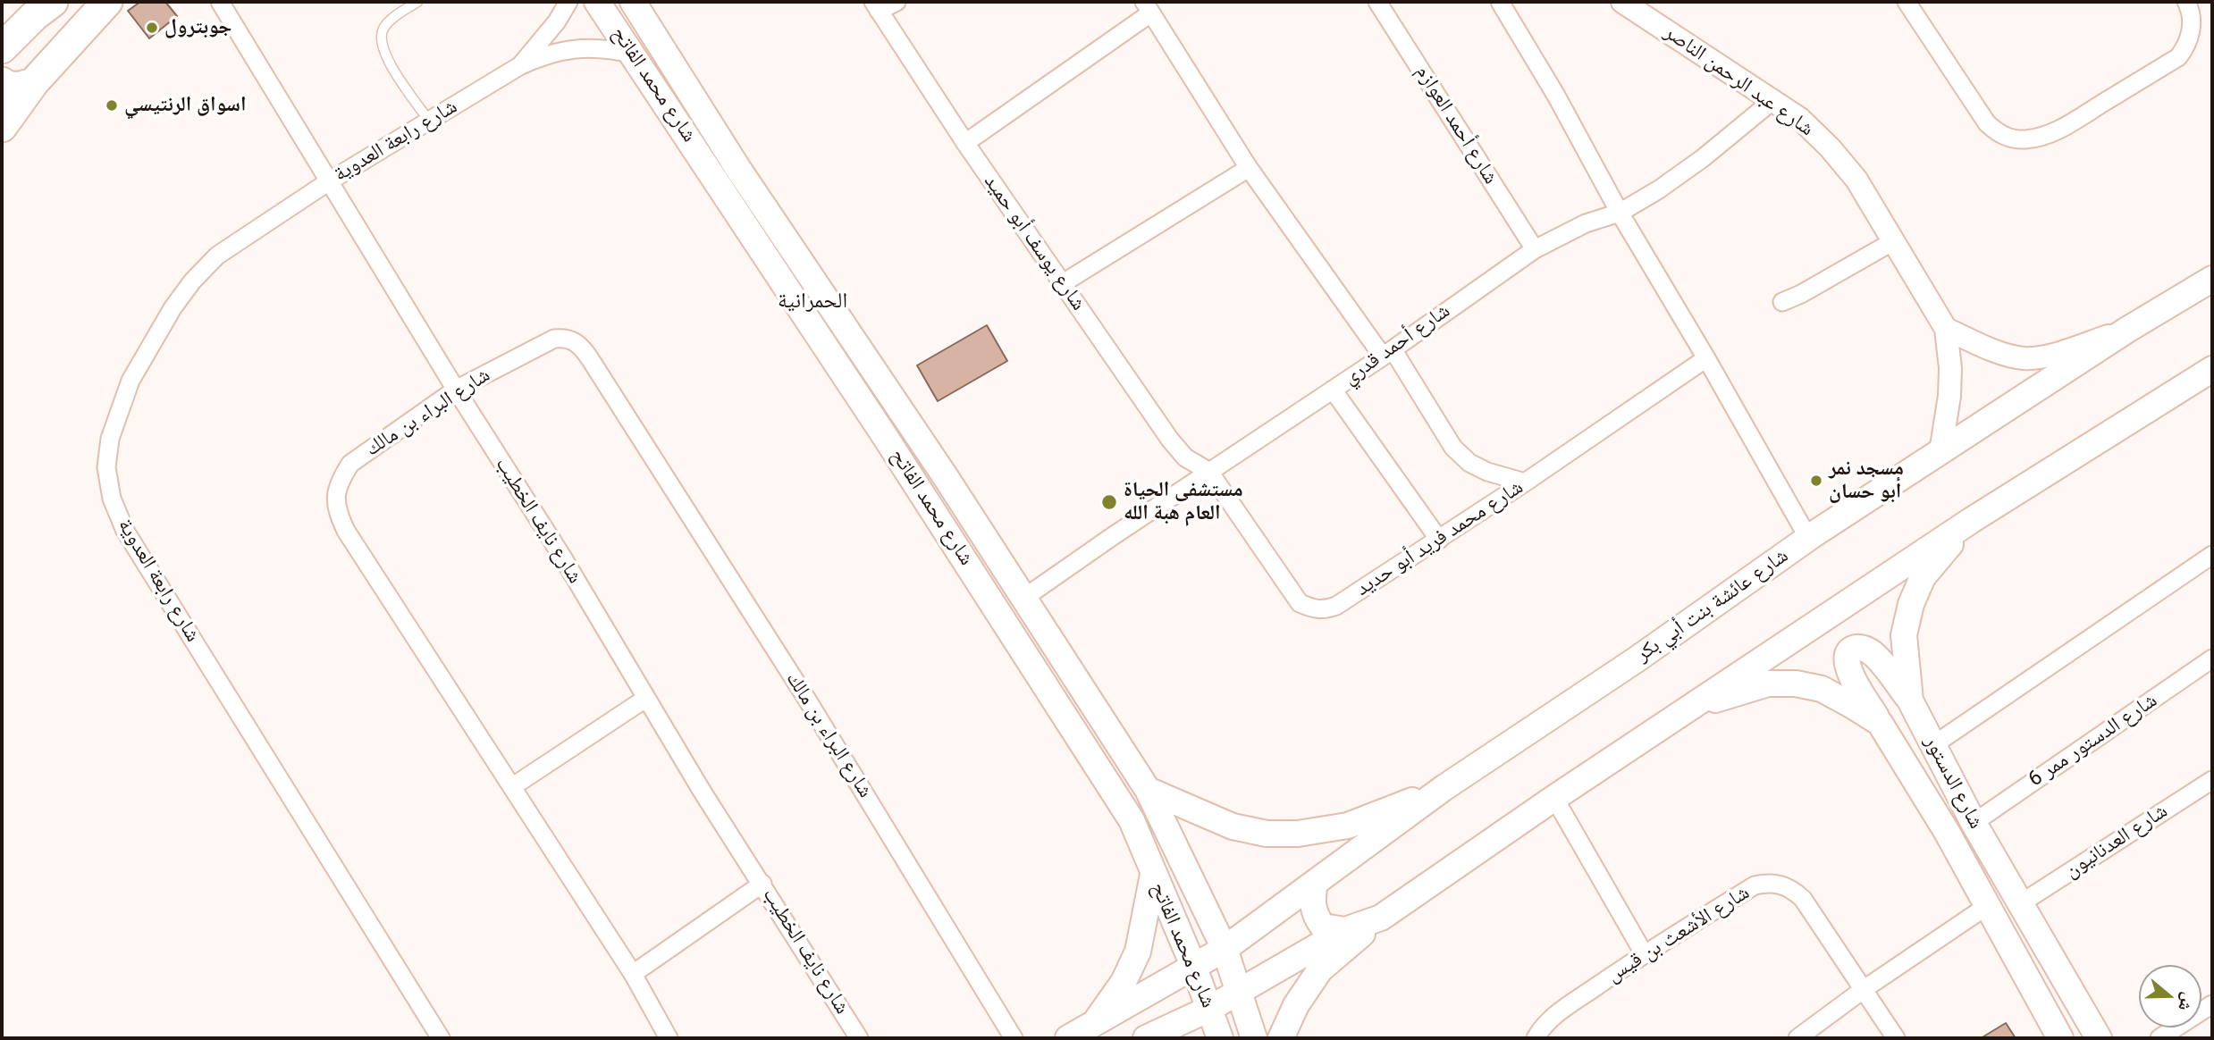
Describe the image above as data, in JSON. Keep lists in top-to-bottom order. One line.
{"streets":{"main road":["شارع محمد الفاتح","شارع عائشة بنت أبي بكر","شارع الدستور"],"street":["شارع عبد الرحمن الناصر","شارع أحمد العوازم","شارع رابعة العدوية","شارع يوسف أبو حميد","شارع أحمد قدري","شارع البراء بن مالك","شارع نايف الخطيب","شارع محمد فريد أبو حديد","شارع الدستور ممر 6","شارع العدنانيون","شارع الأشعث بن قيس"]},"crossings":[["شارع عبد الرحمن الناصر","شارع أحمد قدري"],["شارع عبد الرحمن الناصر","شارع عائشة بنت أبي بكر"],["شارع محمد الفاتح","شارع رابعة العدوية"],["شارع محمد الفاتح","شارع أحمد قدري"],["شارع محمد الفاتح","شارع عائشة بنت أبي بكر"],["شارع أحمد العوازم","شارع أحمد قدري"],["شارع رابعة العدوية","شارع نايف الخطيب"],["شارع يوسف أبو حميد","شارع أحمد قدري"],["شارع يوسف أبو حميد","شارع محمد فريد أبو حديد"],["شارع أحمد قدري","شارع محمد فريد أبو حديد"],["شارع البراء بن مالك","شارع نايف الخطيب"],["شارع الدستور ممر 6","شارع الدستور"],["شارع الدستور","شارع العدنانيون"]],"districts":["الحمرانية"],"places":["جوبترول","اسواق الرنتيسي","مسجد نمر أبو حسان","مستشفى الحياة العام هبة الله"],"north":"right"}
